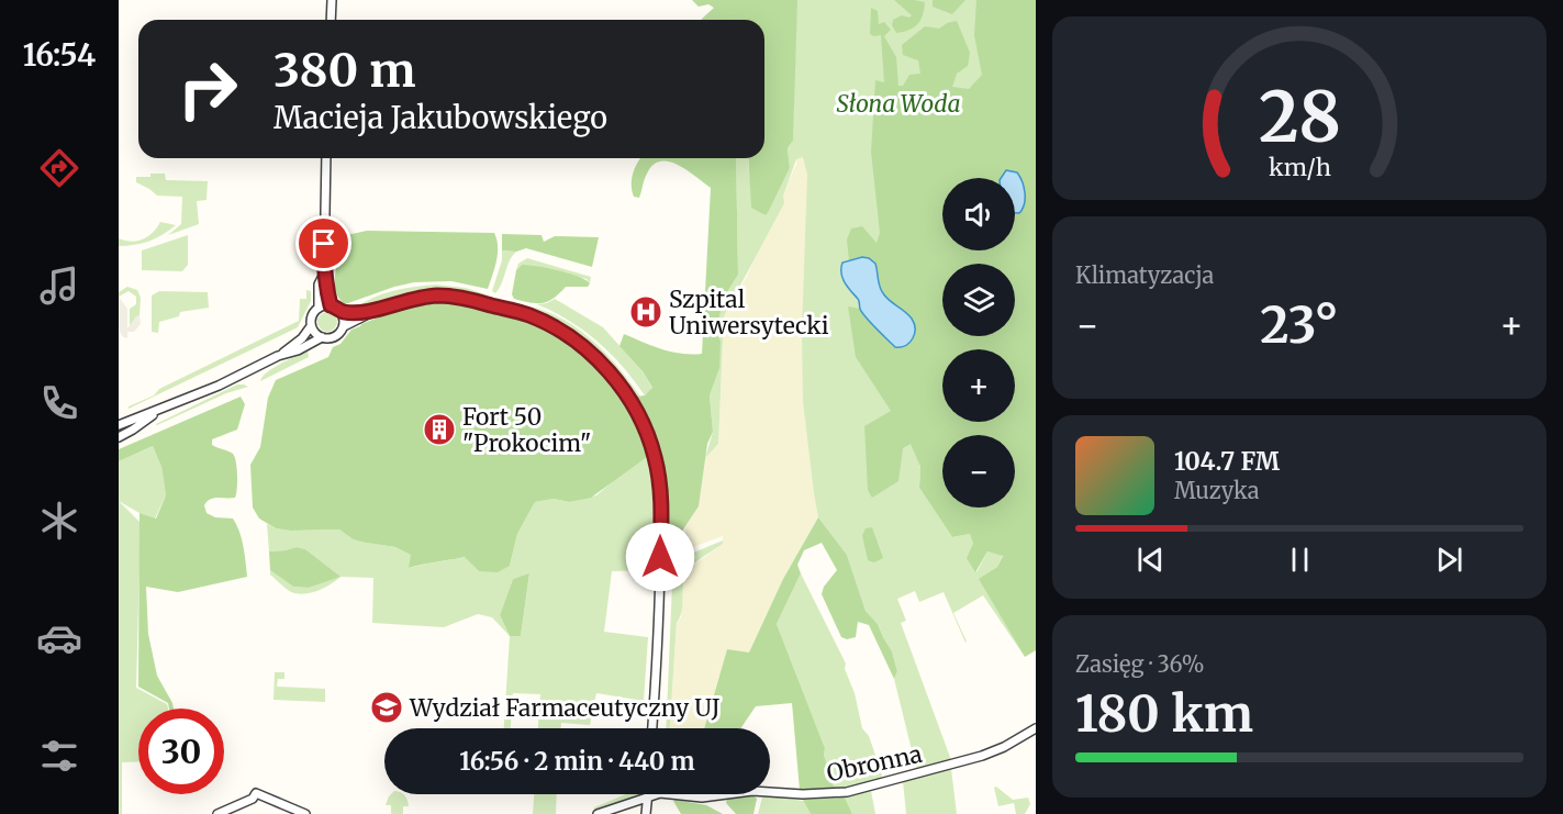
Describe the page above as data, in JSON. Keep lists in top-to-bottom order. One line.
{"streets":{"street":["Obronna"]},"parks":["Słona Woda"],"places":{"hospital":["Szpital Uniwersytecki"],"building":["Fort 50 \"Prokocim\""],"school or university":["Wydział Farmaceutyczny UJ"]},"page":{"tabs":"16:54","turn":["380 m","Macieja Jakubowskiego"],"map_buttons":["+","−"],"tile":["Klimatyzacja",["Zasięg · 36%","180 km"]],"heat":["−","23°","+"],"song":["104.7 FM","Muzyka"],"limit":"30","trip":"16:56 · 2 min · 440 m","gauge":["28","km/h"]}}
